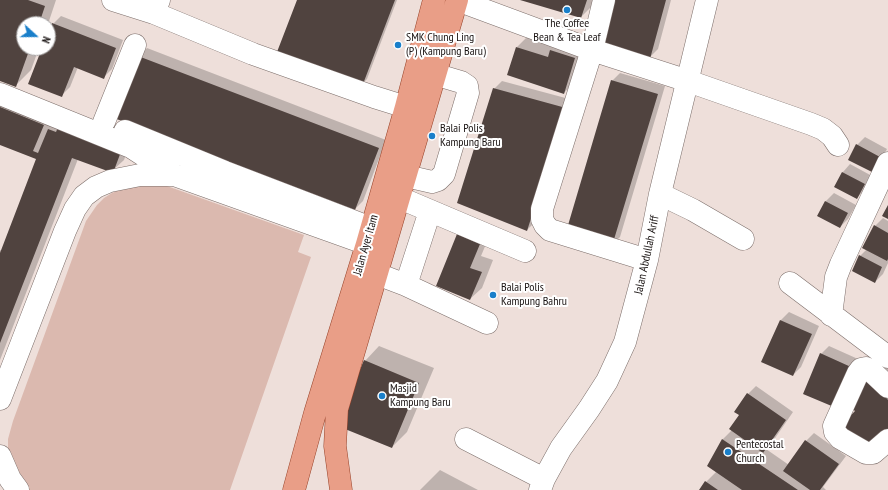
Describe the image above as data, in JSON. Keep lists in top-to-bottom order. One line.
{"streets":{"main road":["Jalan Ayer Itam"],"street":["Jalan Abdullah Ariff"]},"places":["The Coffee Bean & Tea Leaf","SMK Chung Ling (P) (Kampung Baru)","Balai Polis Kampung Baru","Balai Polis Kampung Bahru","Masjid Kampung Baru","Pentecostal Church"],"north":"right"}
